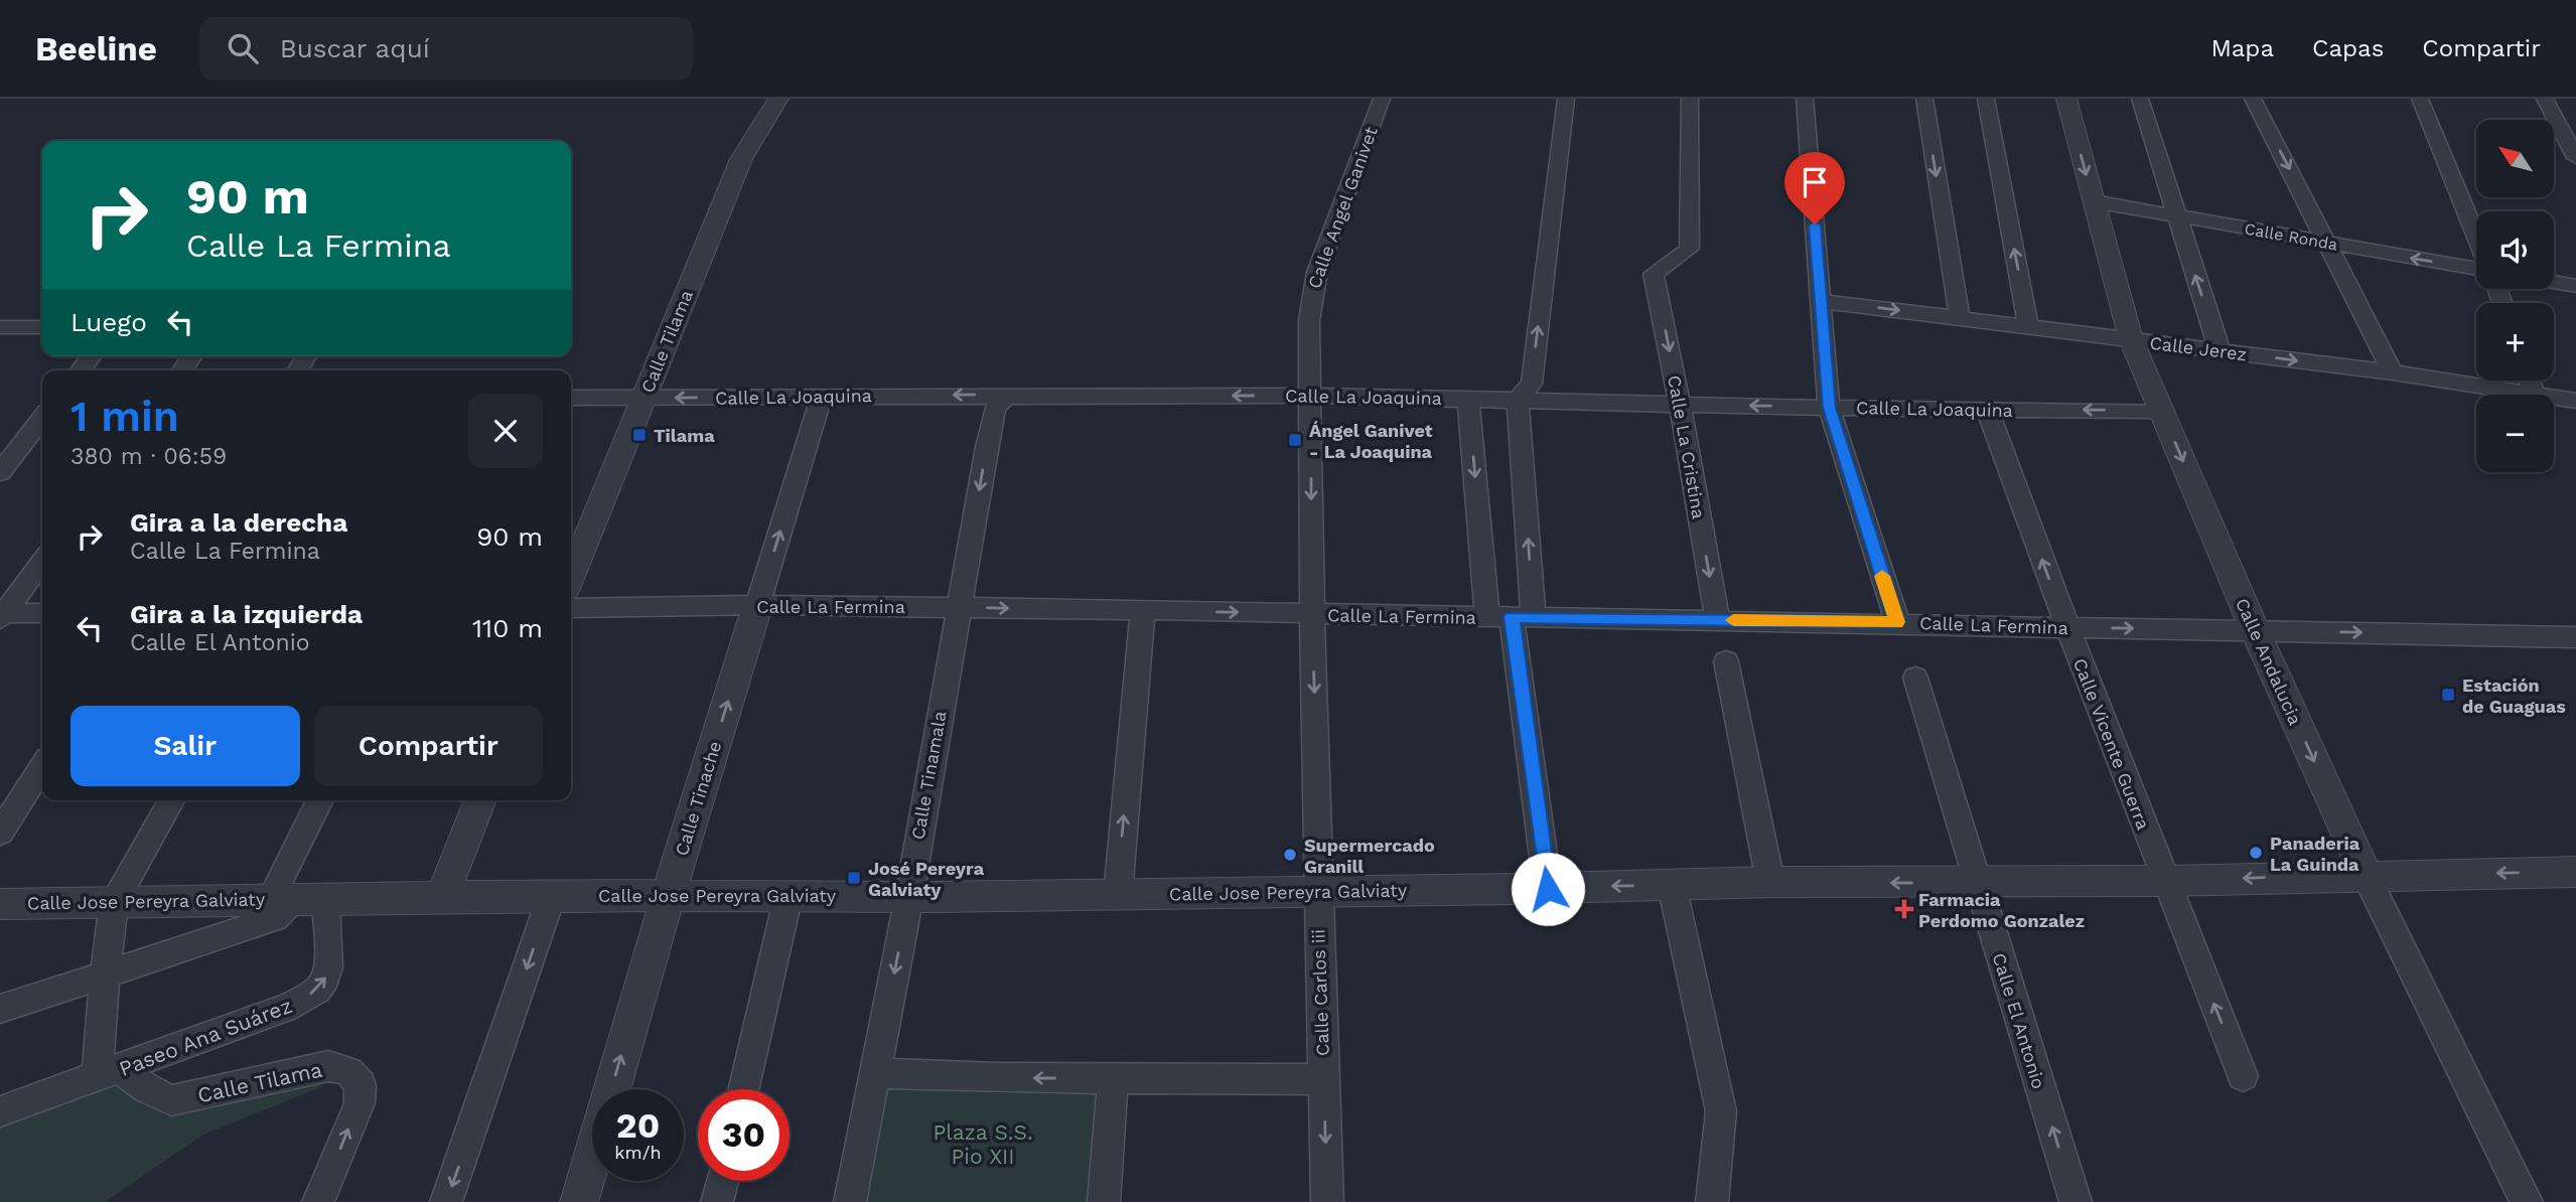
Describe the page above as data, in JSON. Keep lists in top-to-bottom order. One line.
{"streets":{"street":["Calle Angel Ganivet","Calle Ronda","Calle Tilama","Calle Jerez","Calle La Joaquina","Calle La Cristina","Calle La Fermina","Calle Andalucia","Calle Vicente Guerra","Calle Tinamala","Calle Tinache","Calle Jose Pereyra Galviaty","Calle Carlos iii","Calle El Antonio","Paseo Ana Suárez"]},"crossings":[["Calle Angel Ganivet","Calle La Joaquina"],["Calle Angel Ganivet","Calle La Fermina"],["Calle Angel Ganivet","Calle Carlos iii"],["Calle Ronda","Calle Andalucia"],["Calle Tilama","Calle La Joaquina"],["Calle Tilama","Paseo Ana Suárez"],["Calle Jerez","Calle Andalucia"],["Calle La Joaquina","Calle La Cristina"],["Calle La Joaquina","Calle Andalucia"],["Calle La Joaquina","Calle Vicente Guerra"],["Calle La Joaquina","Calle Tinamala"],["Calle La Joaquina","Calle Tinache"],["Calle La Cristina","Calle La Fermina"],["Calle La Fermina","Calle Andalucia"],["Calle La Fermina","Calle Vicente Guerra"],["Calle La Fermina","Calle Tinamala"],["Calle La Fermina","Calle Tinache"],["Calle La Fermina","Calle Carlos iii"],["Calle Andalucia","Calle Jose Pereyra Galviaty"],["Calle Vicente Guerra","Calle Jose Pereyra Galviaty"],["Calle Tinamala","Calle Jose Pereyra Galviaty"],["Calle Tinache","Calle Jose Pereyra Galviaty"],["Calle Jose Pereyra Galviaty","Calle Carlos iii"],["Calle Jose Pereyra Galviaty","Calle El Antonio"],["Calle Jose Pereyra Galviaty","Paseo Ana Suárez"]],"one_way":["Calle Ronda","Calle Jerez","Calle La Joaquina","Calle La Fermina","Calle El Antonio"],"parks":["Plaza S.S. Pio XII"],"places":{"transit":["Tilama","Ángel Ganivet - La Joaquina","Estación de Guaguas","José Pereyra Galviaty"],"other":["Panaderia La Guinda","Supermercado Granill"],"health":["Farmacia Perdomo Gonzalez"]},"north":"top left","page":{"header":"Beeline","search":"Buscar aquí","nav":["Mapa","Capas","Compartir"],"map_buttons":["+","−"],"turn":["90 m","Calle La Fermina"],"then":"Luego","heading":["1 min","380 m · 06:59"],"list":[{"name":"Gira a la derecha","note":"Calle La Fermina","value":"90 m"},{"name":"Gira a la izquierda","note":"Calle El Antonio","value":"110 m"}],"buttons":["Salir","Compartir"],"speed":"20 km/h","limit":"30"}}
